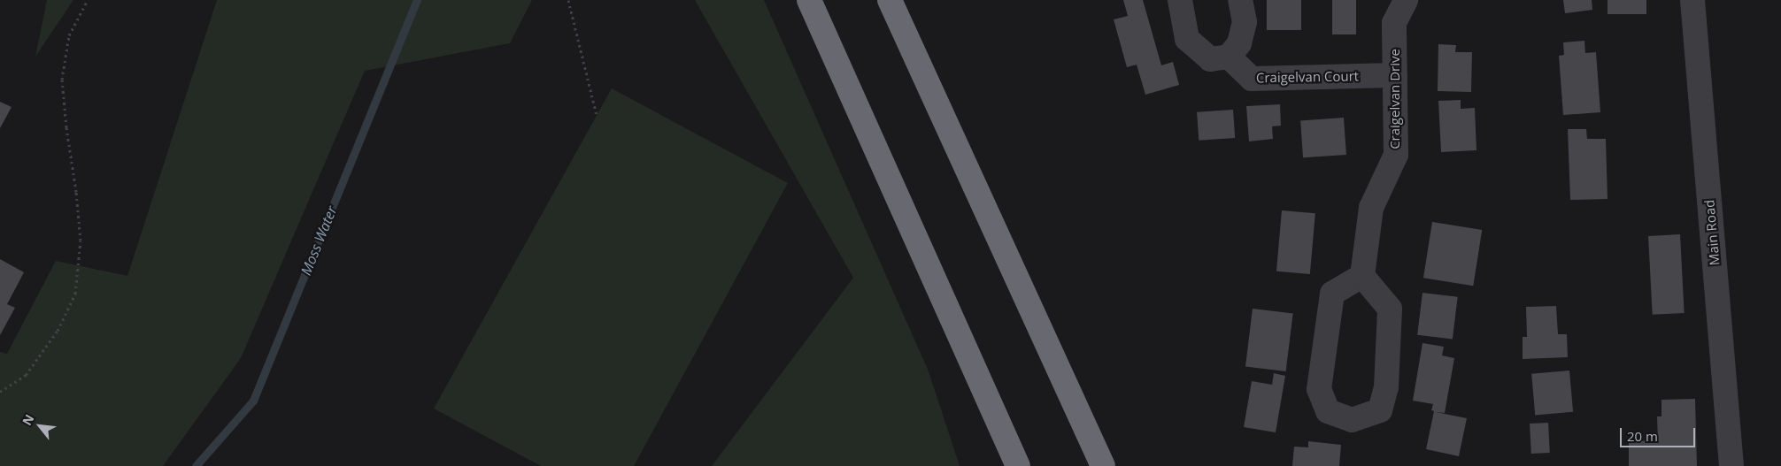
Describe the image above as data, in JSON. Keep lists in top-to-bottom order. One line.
{"streets":{"street":["Craigelvan Court","Craigelvan Drive","Main Road"]},"crossings":[["Craigelvan Court","Craigelvan Drive"]],"water":["Moss Water"],"scale_bar":"20 m","north":"top left"}
